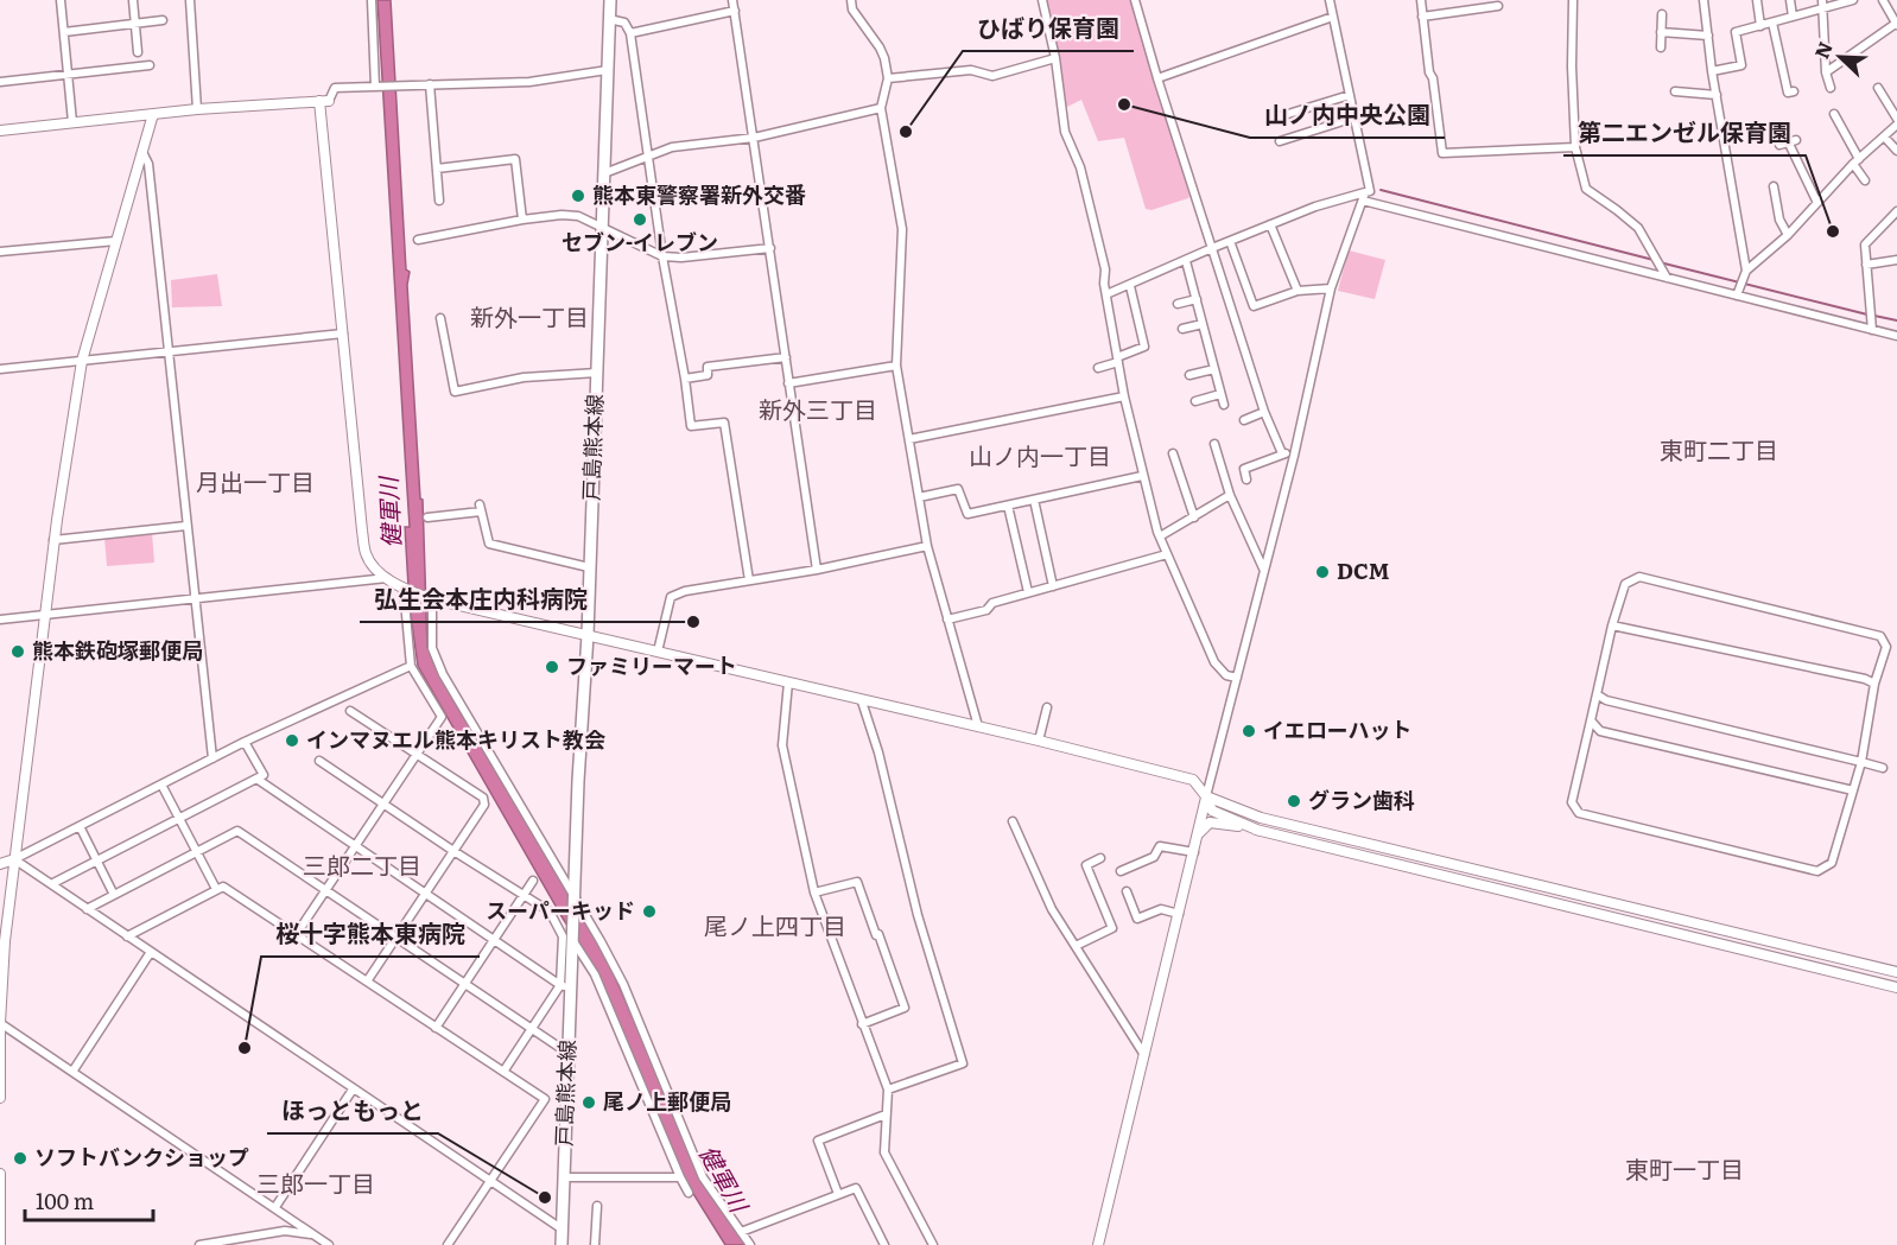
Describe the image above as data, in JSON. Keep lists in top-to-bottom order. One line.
{"streets":{"main road":["戸島熊本線"]},"districts":["新外一丁目","新外三丁目","東町二丁目","山ノ内一丁目","月出一丁目","三郎二丁目","尾ノ上四丁目","東町一丁目","三郎一丁目"],"water":["健軍川"],"places":["山ノ内中央公園","ひばり保育園","熊本東警察署新外交番","セブン-イレブン","第二エンゼル保育園","DCM","弘生会本庄内科病院","熊本鉄砲塚郵便局","ファミリーマート","イエローハット","インマヌエル熊本キリスト教会","グラン歯科","スーパーキッド","桜十字熊本東病院","尾ノ上郵便局","ソフトバンクショップ","ほっともっと"],"scale_bar":"100 m","north":"top left"}
